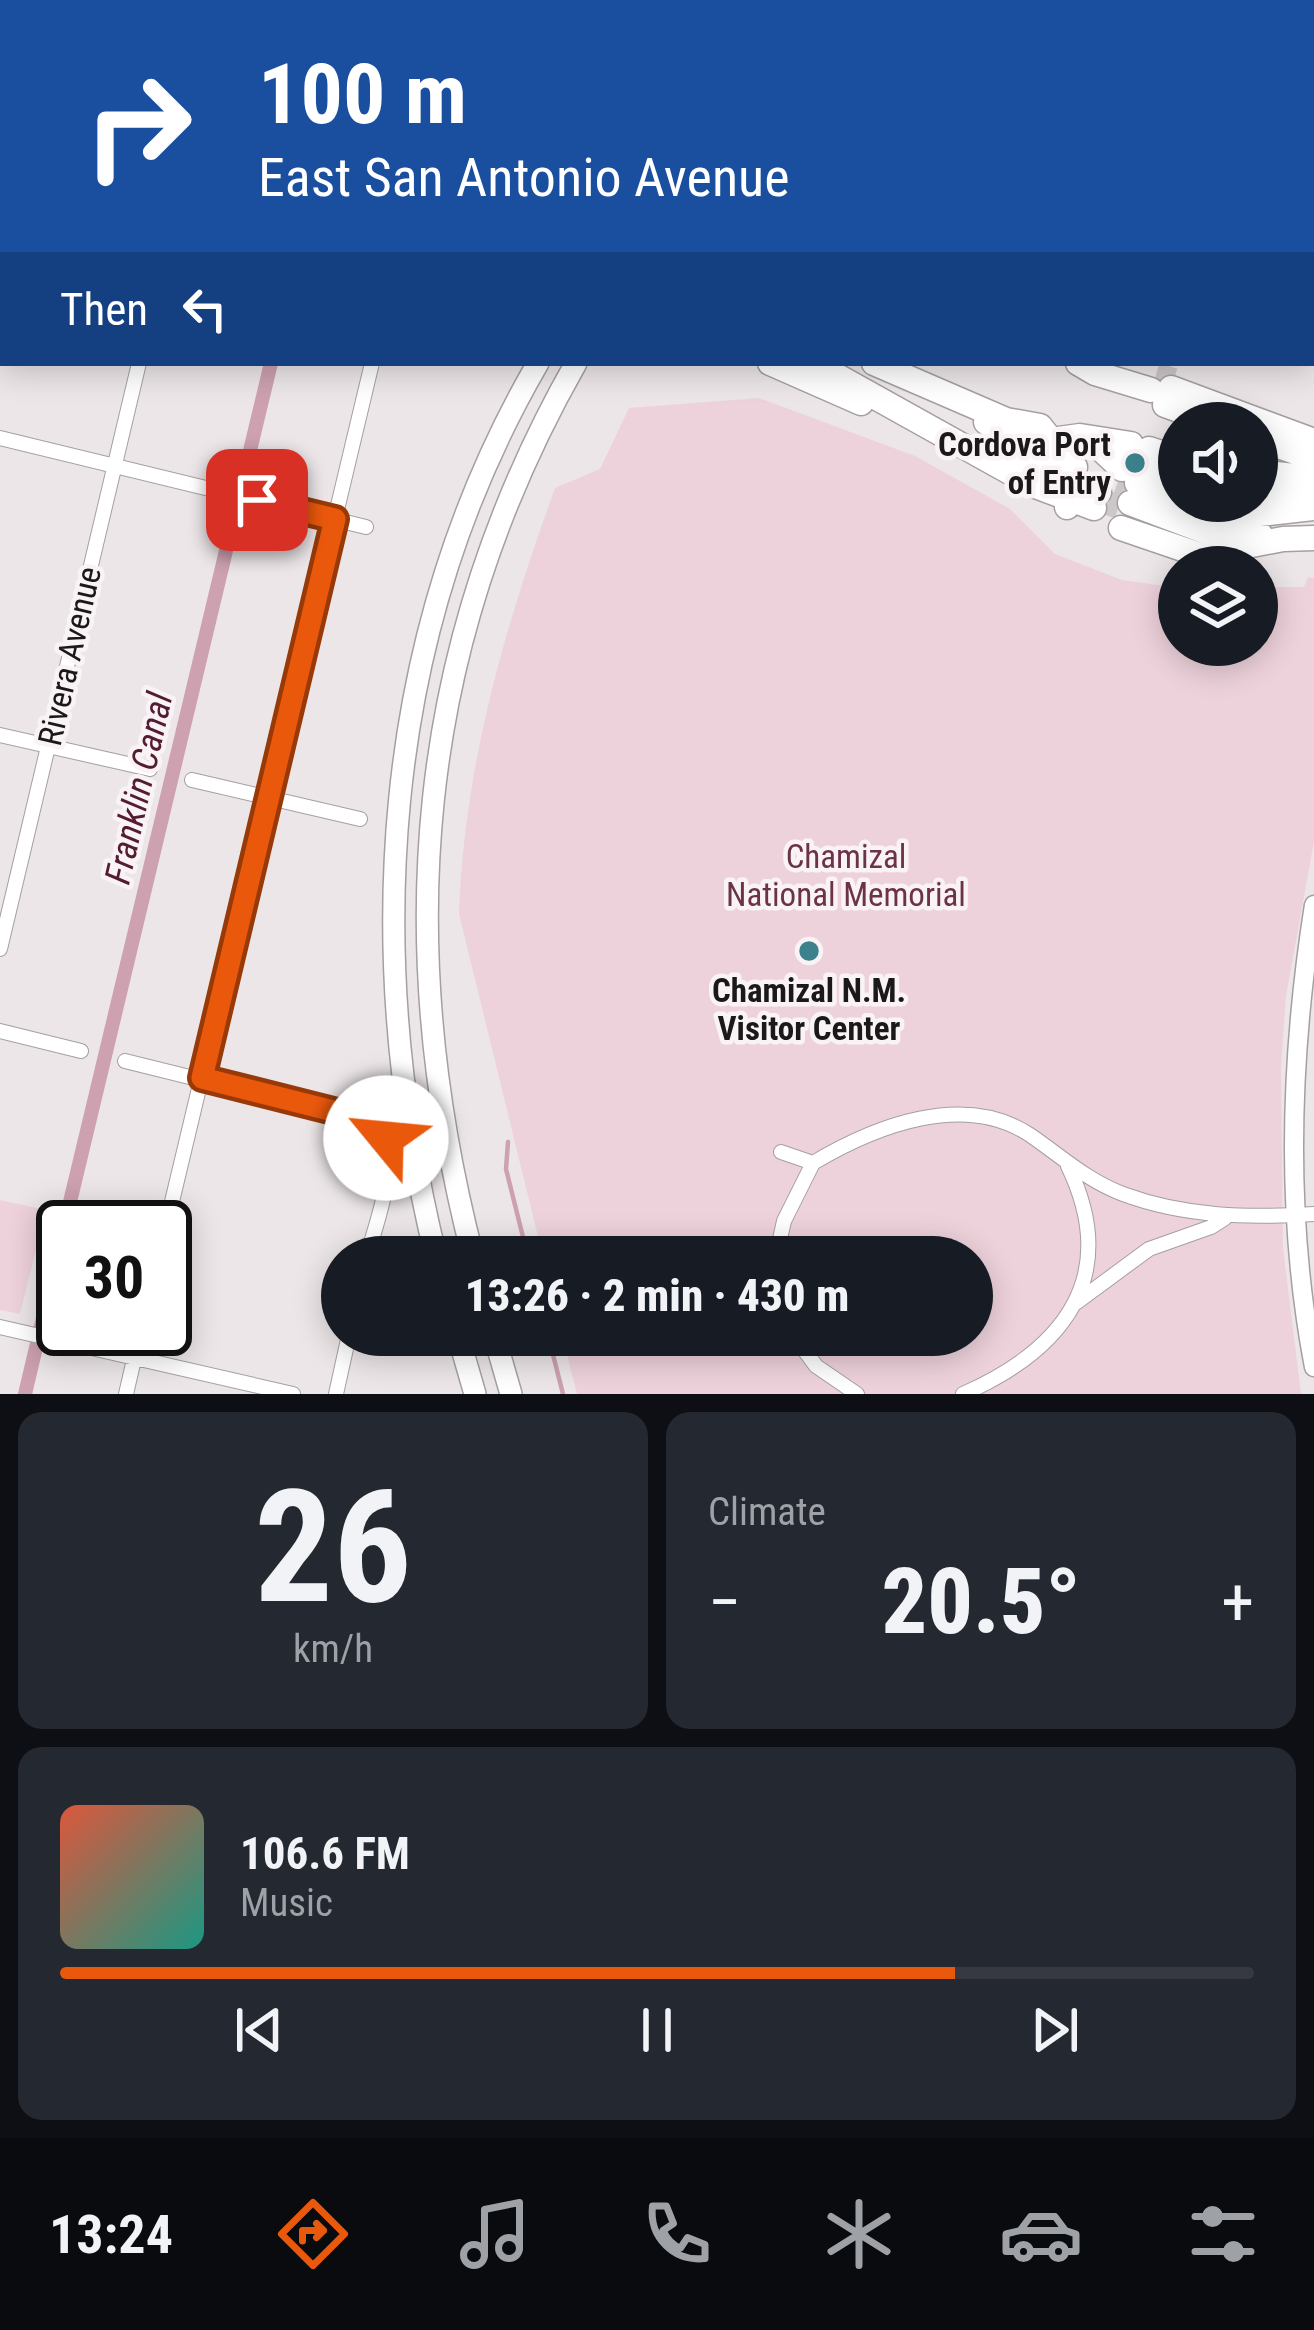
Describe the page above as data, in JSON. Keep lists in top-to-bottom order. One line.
{"streets":{"street":["Rivera Avenue"]},"water":["Franklin Canal"],"parks":["Chamizal National Memorial"],"places":["Cordova Port of Entry","Chamizal N.M. Visitor Center"],"page":{"turn":["100 m","East San Antonio Avenue"],"then":"Then","limit":"30","trip":"13:26 · 2 min · 430 m","tile":[["26","km/h"],"Climate"],"heat":["−","20.5°","+"],"song":["106.6 FM","Music"],"tabs":"13:24"}}
